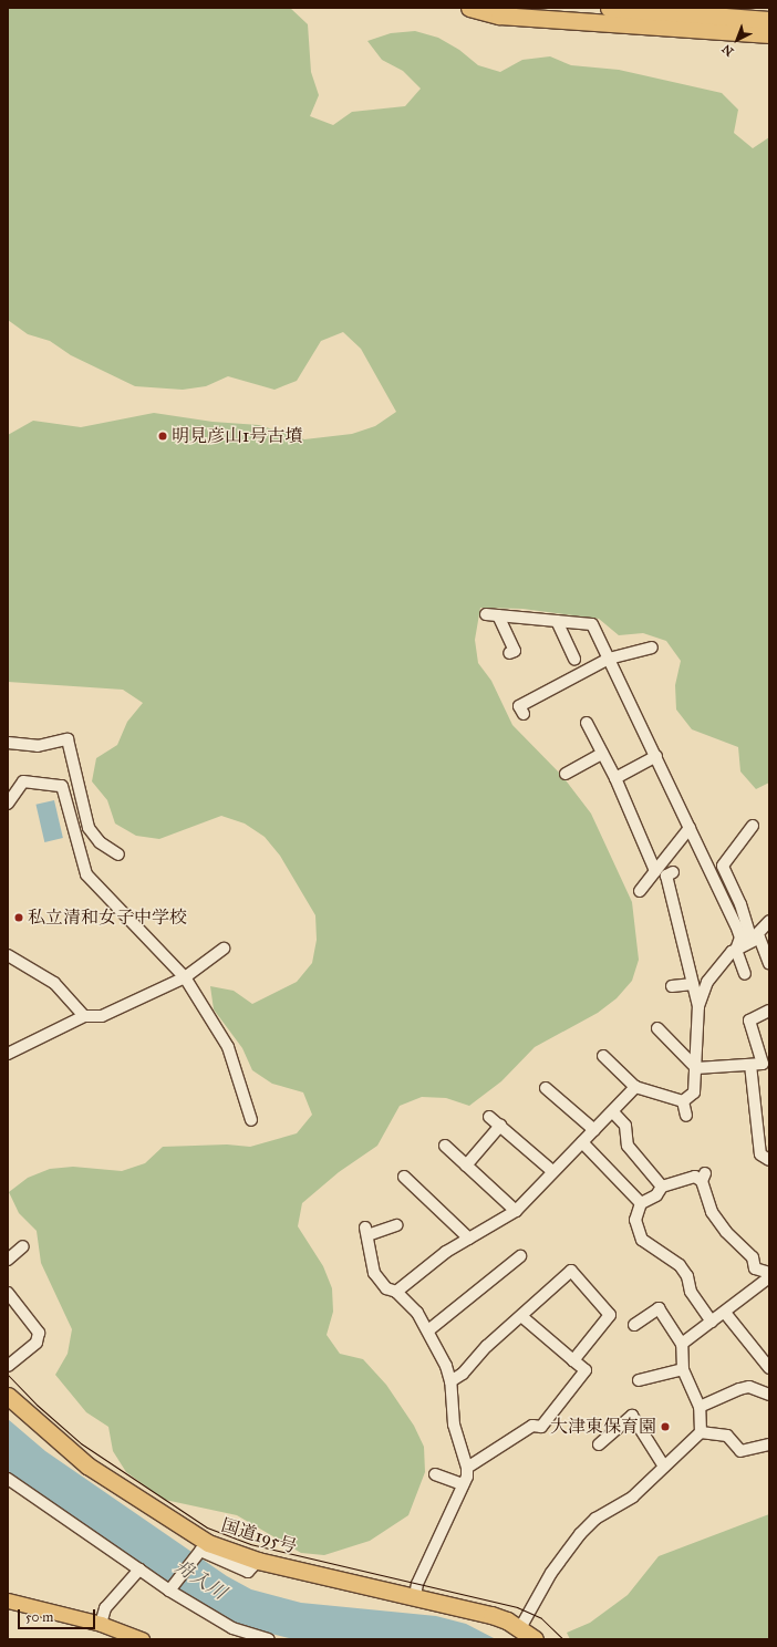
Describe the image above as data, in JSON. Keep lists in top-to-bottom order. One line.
{"streets":{"highway":["国道195号"]},"water":["舟入川"],"places":["明見彦山1号古墳","私立清和女子中学校","大津東保育園"],"scale_bar":"50 m","north":"bottom left"}
